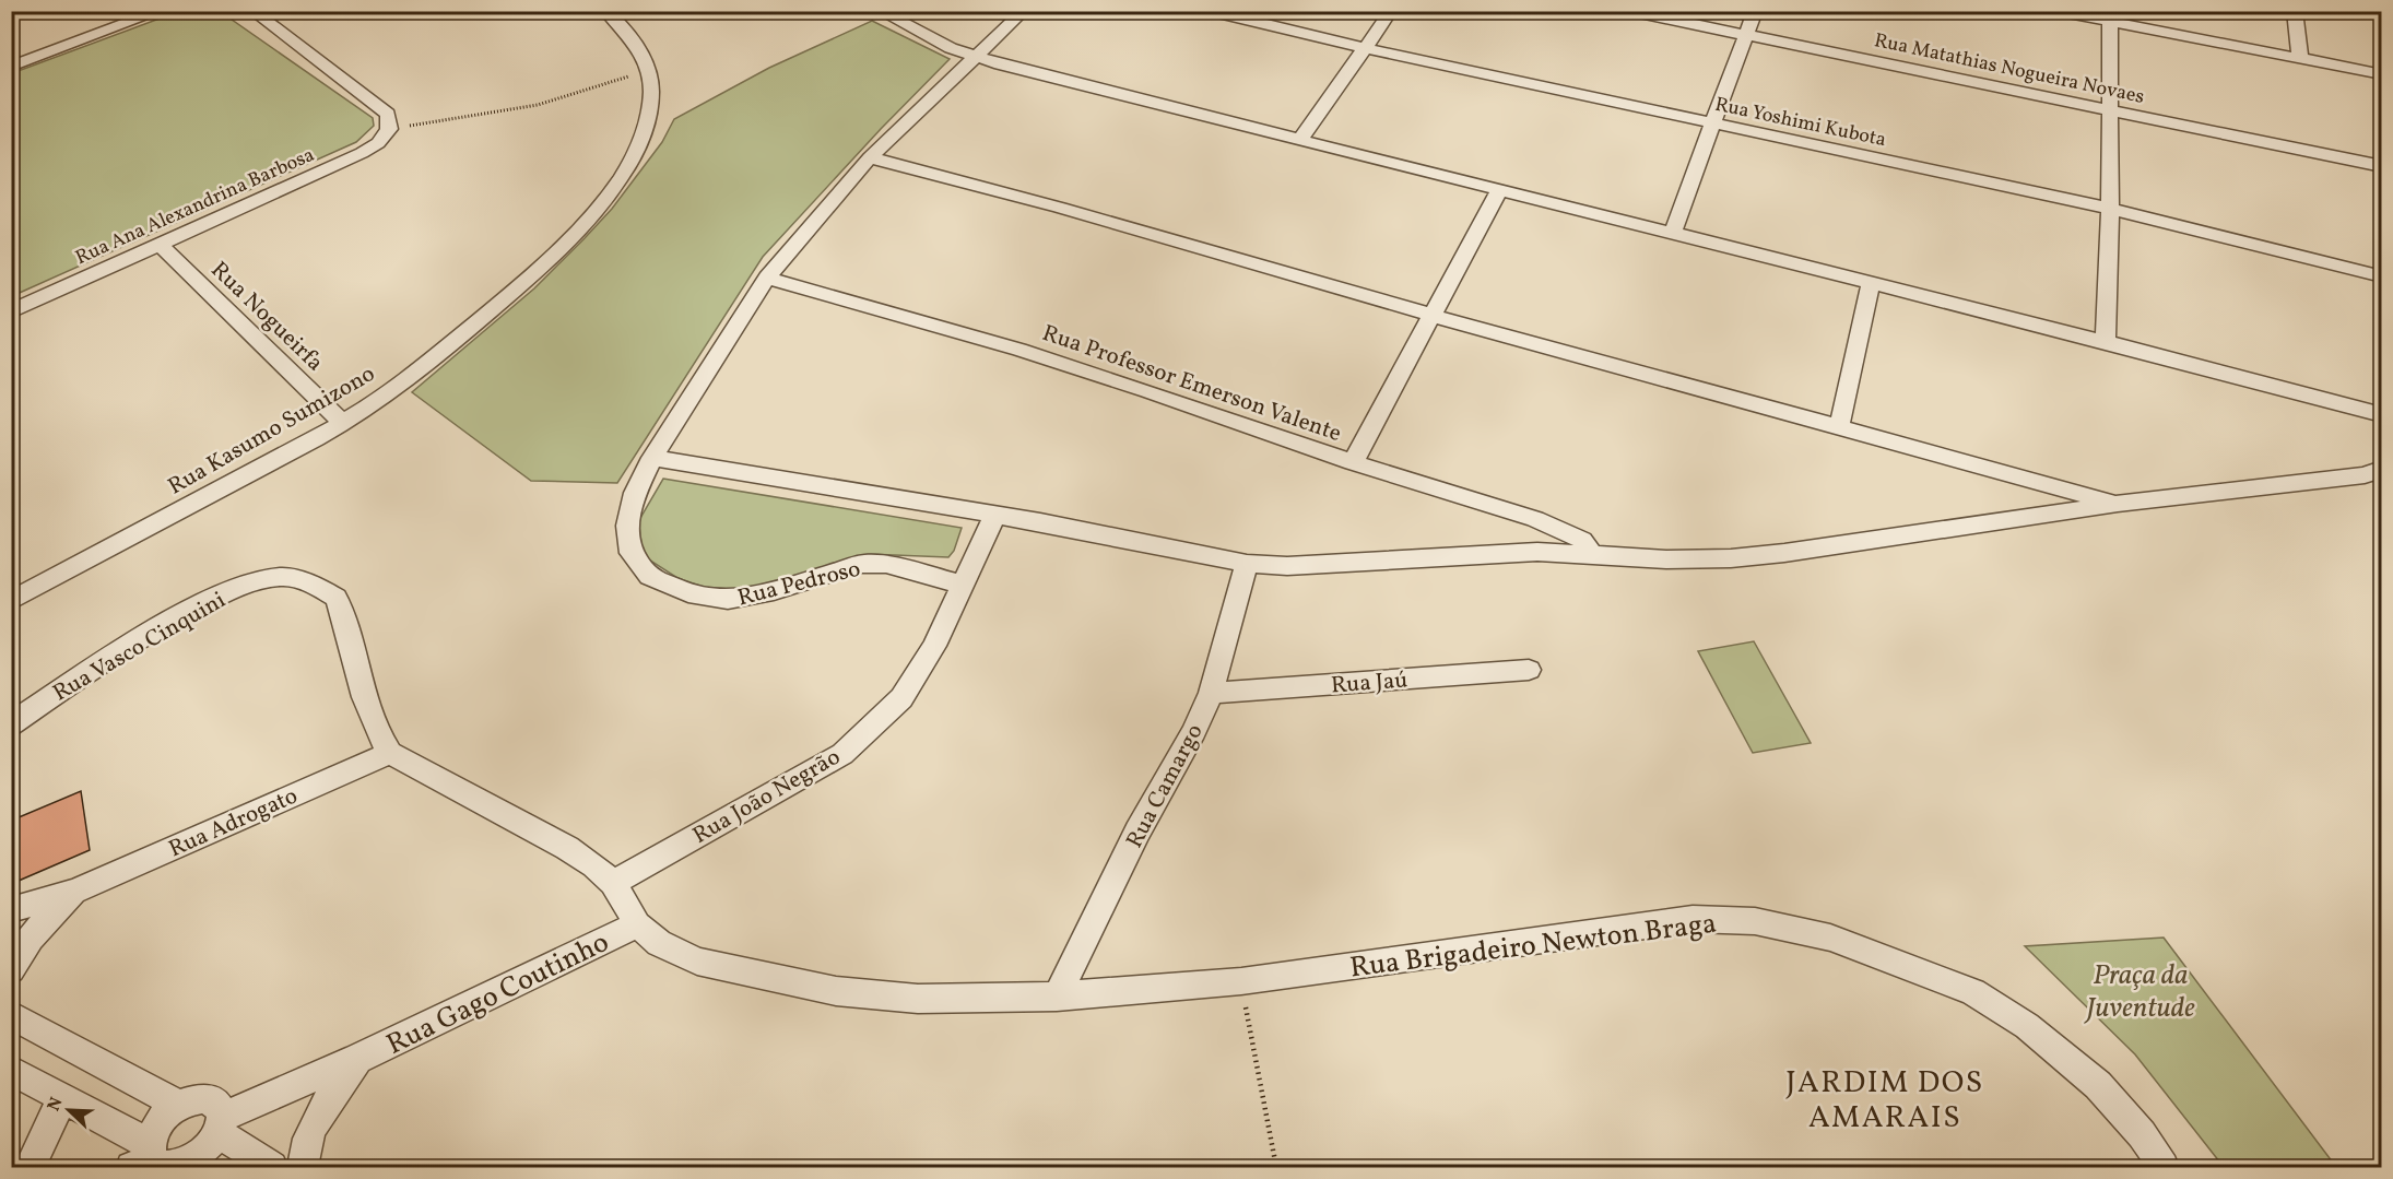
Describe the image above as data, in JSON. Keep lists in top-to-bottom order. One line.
{"streets":{"street":["Rua Matathias Nogueira Novaes","Rua Yoshimi Kubota","Rua Ana Alexandrina Barbosa","Rua Nogueirfa","Rua Professor Emerson Valente","Rua Kasumo Sumizono","Rua Pedroso","Rua Vasco Cinquini","Rua Jaú","Rua Camargo","Rua João Negrão","Rua Adrogato","Rua Brigadeiro Newton Braga","Rua Gago Coutinho"]},"crossings":[["Rua Ana Alexandrina Barbosa","Rua Nogueirfa"],["Rua Nogueirfa","Rua Kasumo Sumizono"],["Rua Professor Emerson Valente","Rua Pedroso"],["Rua Pedroso","Rua João Negrão"],["Rua Vasco Cinquini","Rua Adrogato"],["Rua Jaú","Rua Camargo"],["Rua Camargo","Rua Brigadeiro Newton Braga"]],"districts":["JARDIM DOS AMARAIS"],"parks":["Praça da Juventude"],"north":"top left"}
